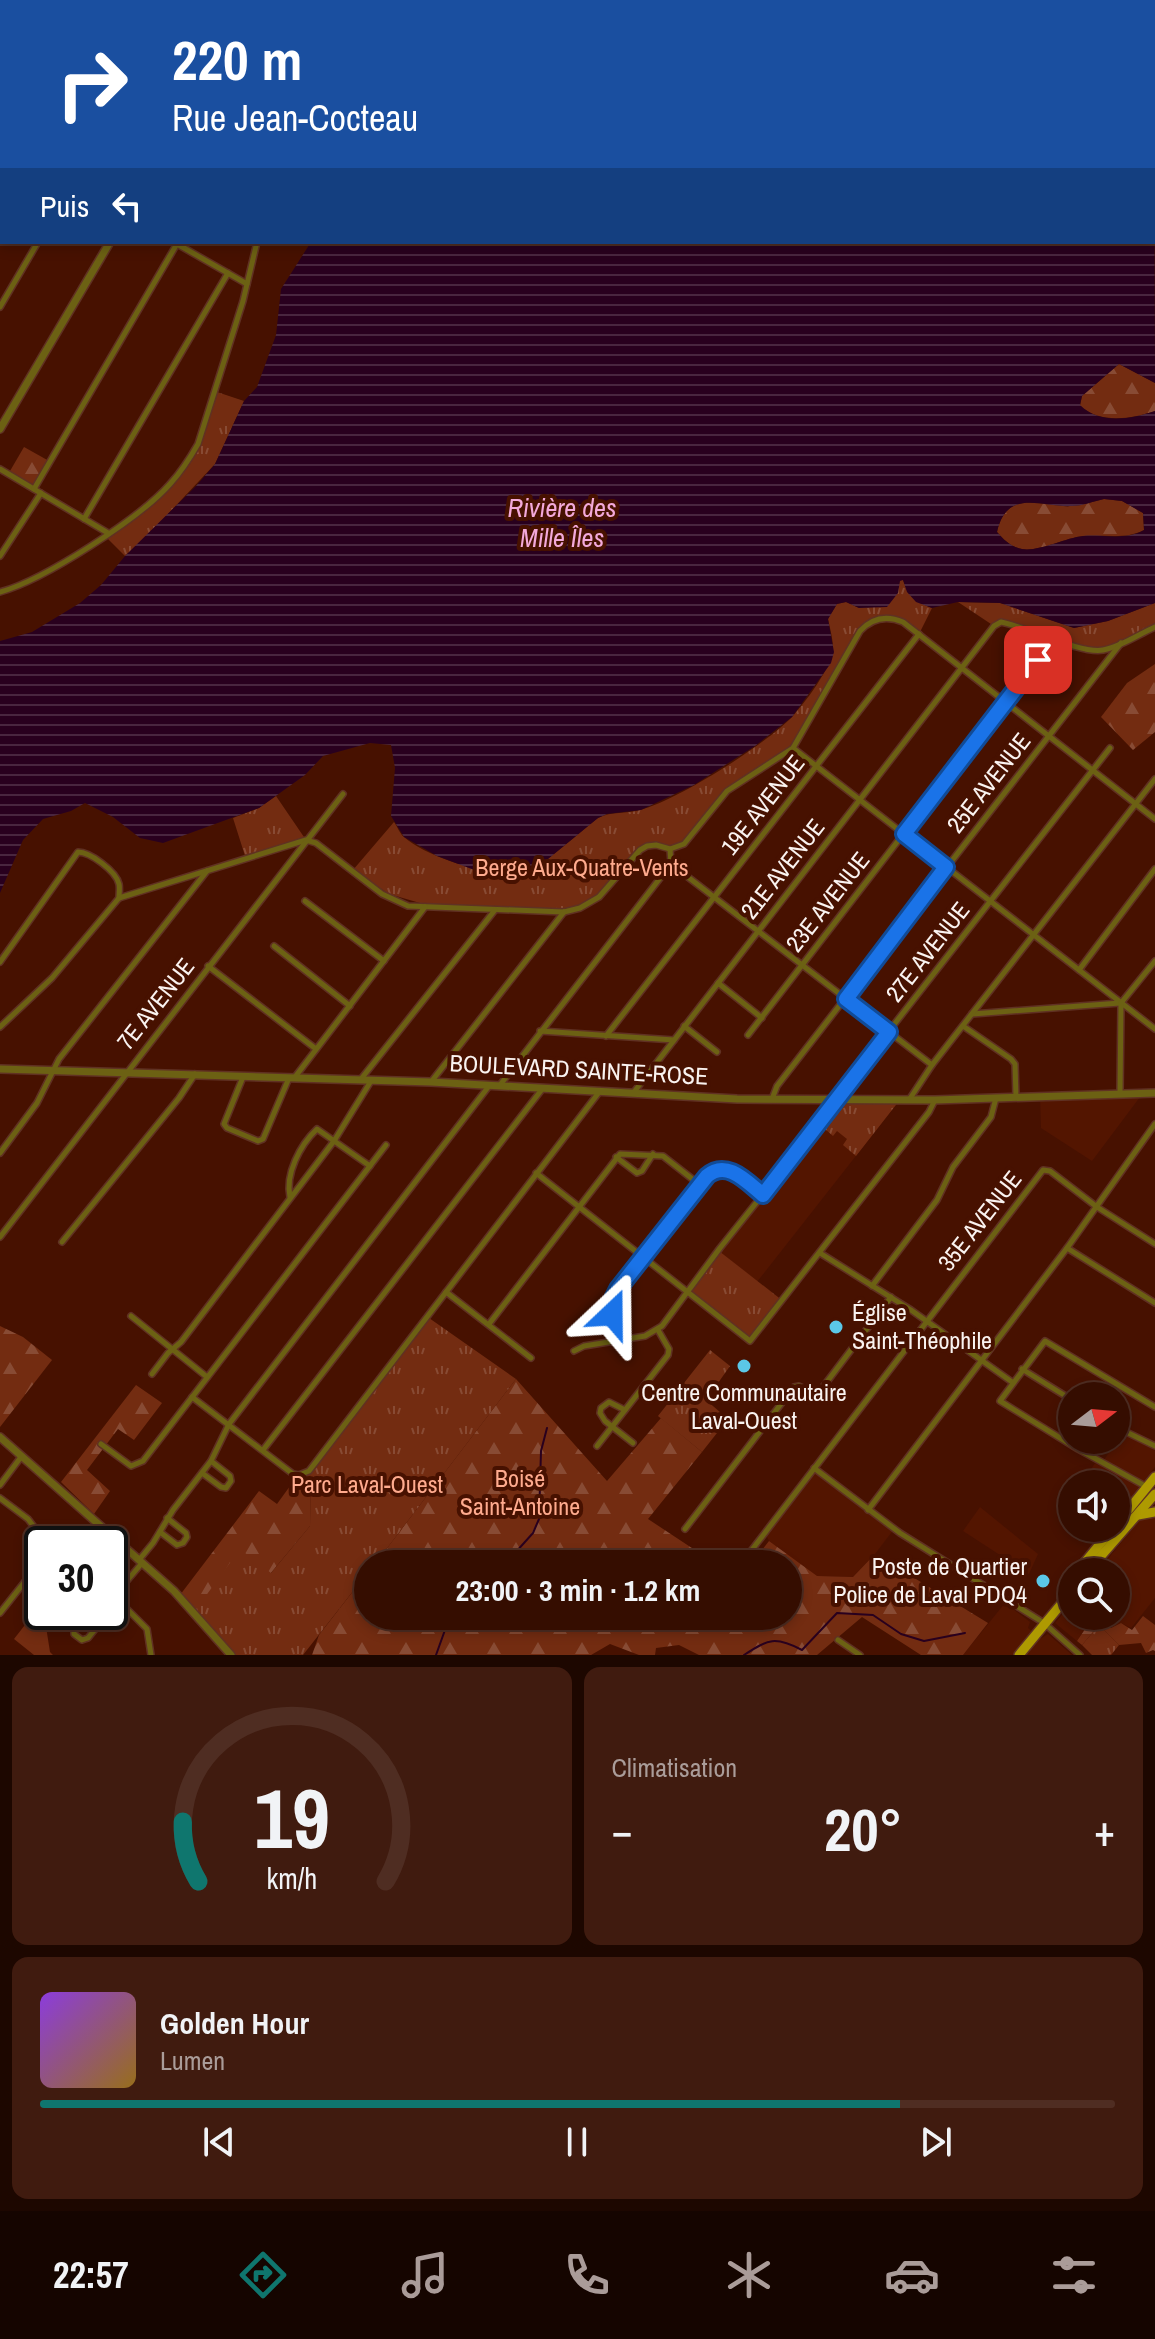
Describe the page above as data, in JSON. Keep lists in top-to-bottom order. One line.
{"streets":{"street":["25E AVENUE","19E AVENUE","21E AVENUE","23E AVENUE","27E AVENUE","7E AVENUE","BOULEVARD SAINTE-ROSE","35E AVENUE"]},"crossings":[["25E AVENUE","BOULEVARD SAINTE-ROSE"],["21E AVENUE","23E AVENUE"],["21E AVENUE","BOULEVARD SAINTE-ROSE"],["27E AVENUE","BOULEVARD SAINTE-ROSE"],["7E AVENUE","BOULEVARD SAINTE-ROSE"]],"water":["Rivière des Mille Îles"],"parks":["Berge Aux-Quatre-Vents","Boisé Saint-Antoine","Parc Laval-Ouest"],"places":["Église Saint-Théophile","Centre Communautaire Laval-Ouest","Poste de Quartier Police de Laval PDQ4"],"north":"right","page":{"turn":["220 m","Rue Jean-Cocteau"],"then":"Puis","limit":"30","trip":"23:00 · 3 min · 1.2 km","tile":"Climatisation","heat":["−","20°","+"],"song":["Golden Hour","Lumen"],"tabs":"22:57","gauge":["19","km/h"]}}
